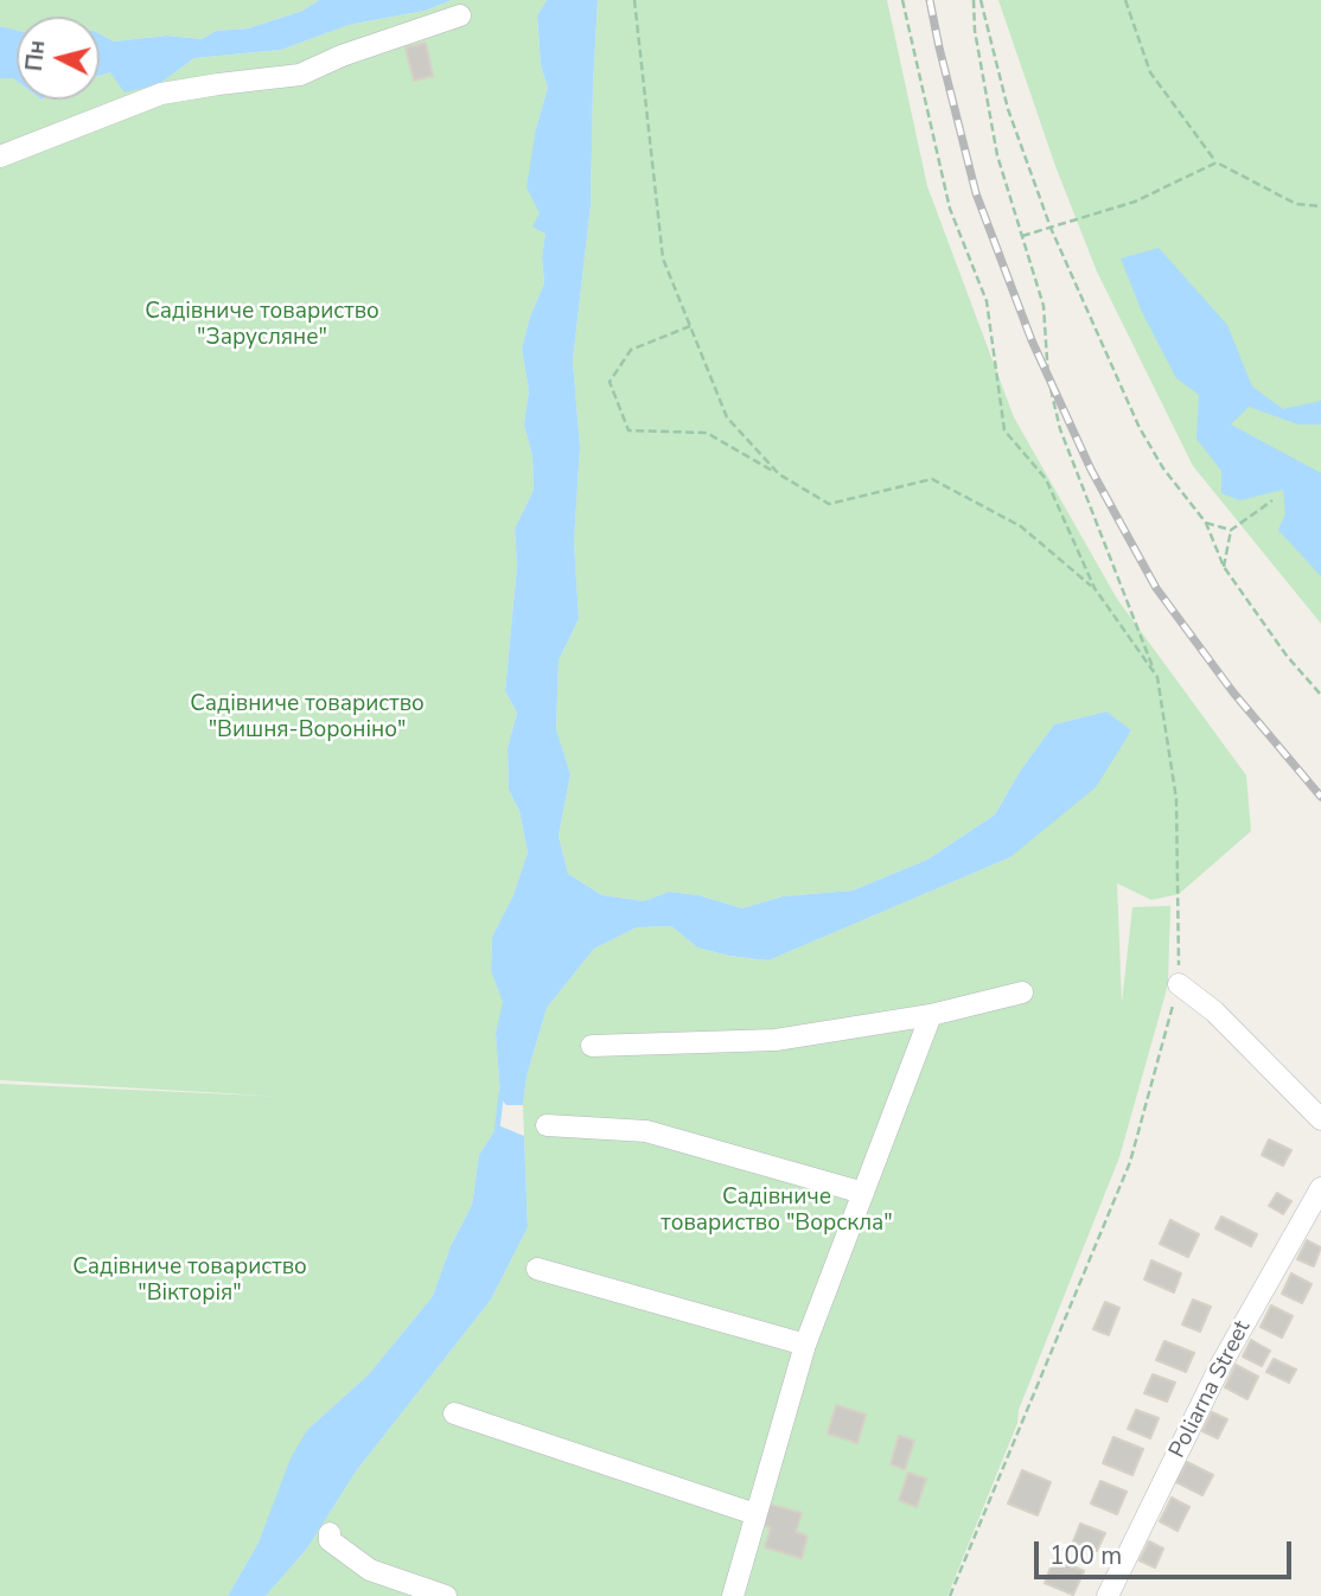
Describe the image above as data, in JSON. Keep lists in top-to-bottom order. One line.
{"streets":{"street":["Poliarna Street"]},"parks":["Садівниче товариство \"Зарусляне\"","Садівниче товариство \"Вишня-Вороніно\"","Садівниче товариство \"Ворскла\"","Садівниче товариство \"Вікторія\""],"scale_bar":"100 m","north":"left"}
